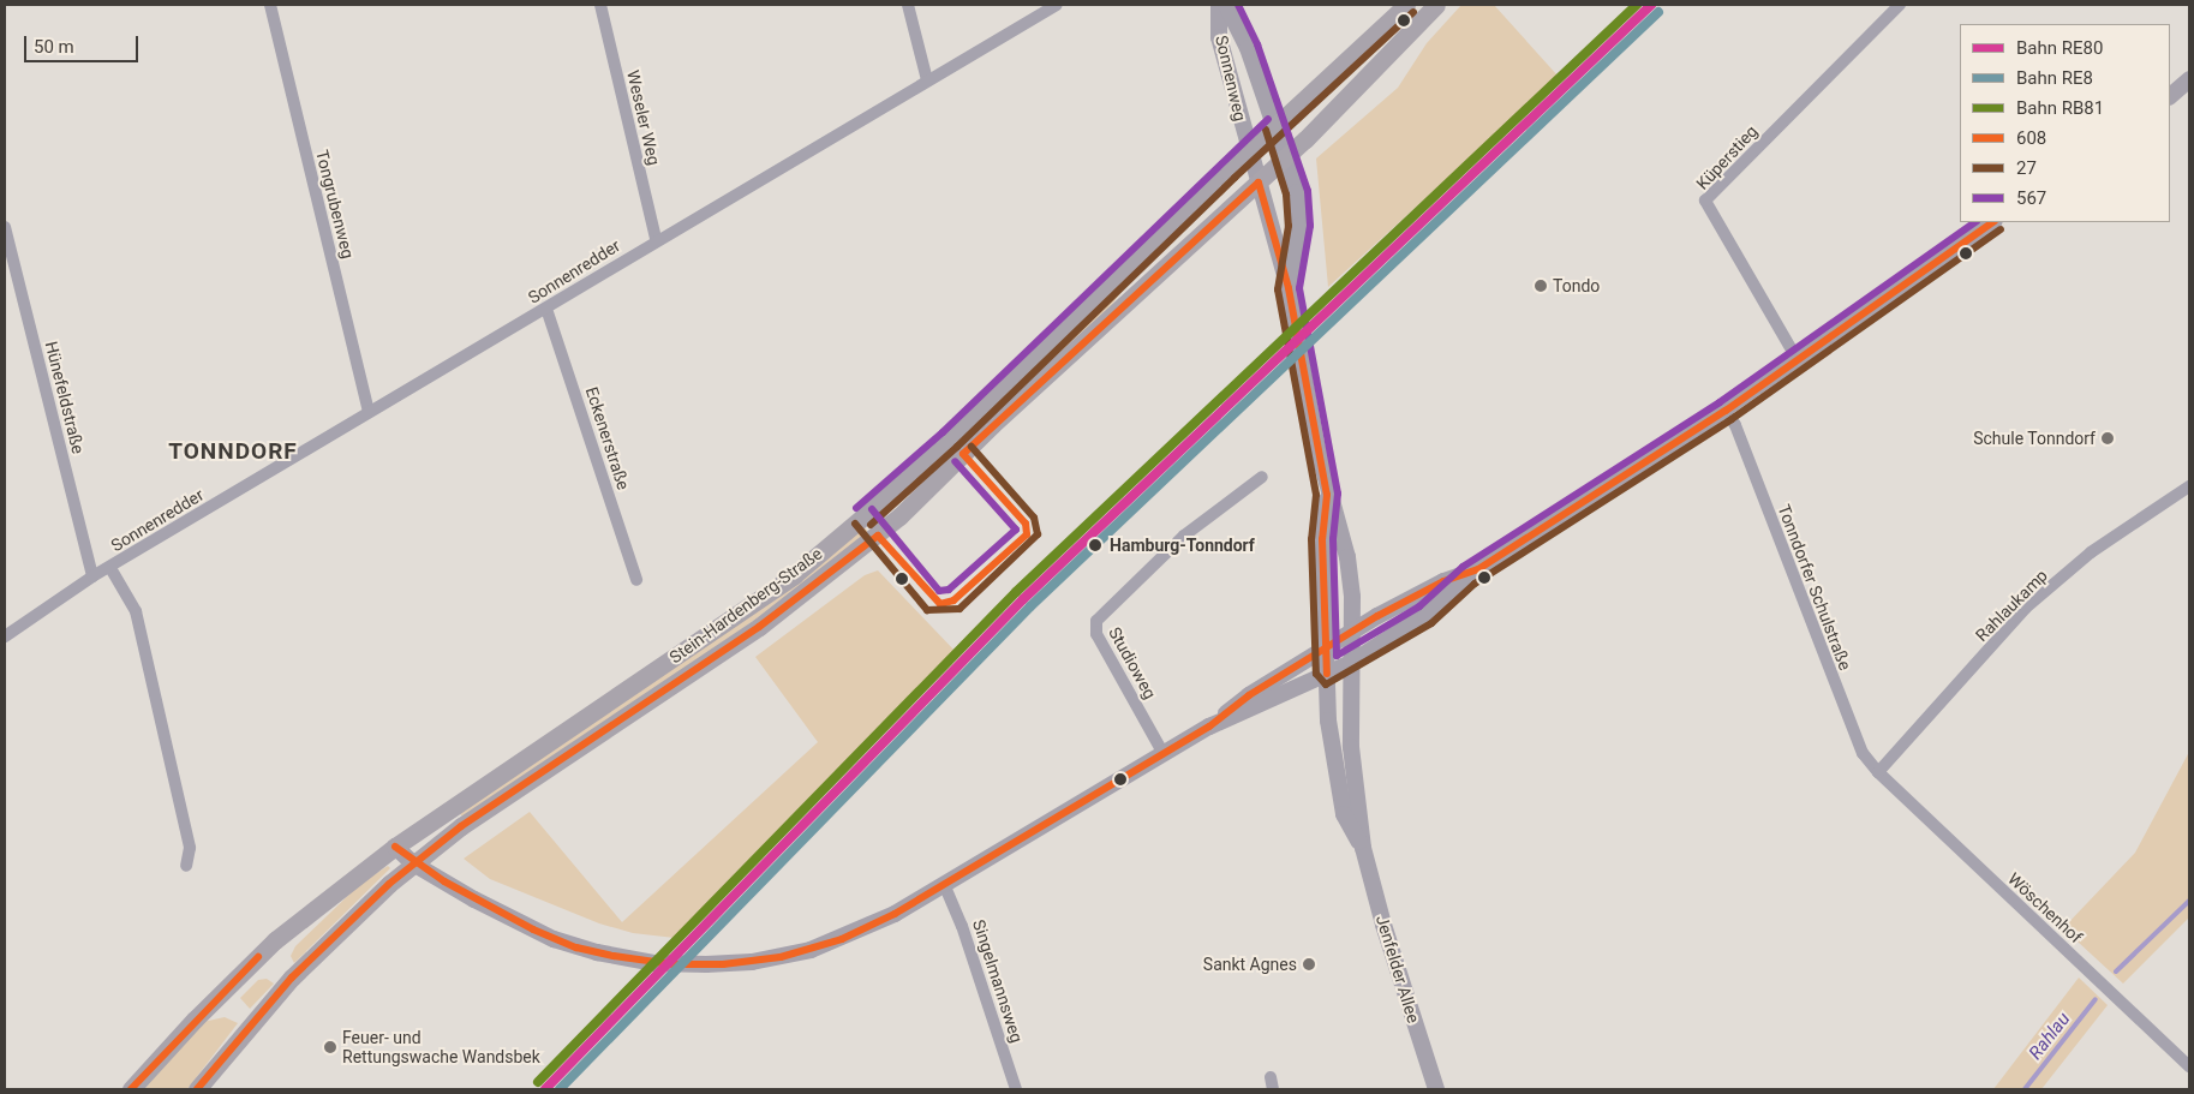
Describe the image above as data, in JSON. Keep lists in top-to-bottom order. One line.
{"streets":{"main road":["Sonnenweg","Stein-Hardenberg-Straße","Jenfelder Allee"],"street":["Weseler Weg","Küperstieg","Tongrubenweg","Sonnenredder","Hünefeldstraße","Eckenerstraße","Tonndorfer Schulstraße","Rahlaukamp","Studioweg","Wöschenhof","Singelmannsweg"]},"crossings":[["Sonnenweg","Stein-Hardenberg-Straße"],["Sonnenweg","Jenfelder Allee"],["Weseler Weg","Sonnenredder"],["Tongrubenweg","Sonnenredder"],["Sonnenredder","Hünefeldstraße"],["Sonnenredder","Eckenerstraße"],["Tonndorfer Schulstraße","Rahlaukamp"],["Tonndorfer Schulstraße","Wöschenhof"],["Rahlaukamp","Wöschenhof"]],"districts":["TONNDORF"],"water":["Rahlau"],"places":["Tondo","Schule Tonndorf","Hamburg-Tonndorf","Sankt Agnes","Feuer- und Rettungswache Wandsbek"],"lines":["rail line RE80","rail line RB81","transit line 567","rail line RE8","transit line 27","transit line 608"],"legend":["Bahn RE80","Bahn RE8","Bahn RB81","608","27","567"],"scale_bar":"50 m"}
